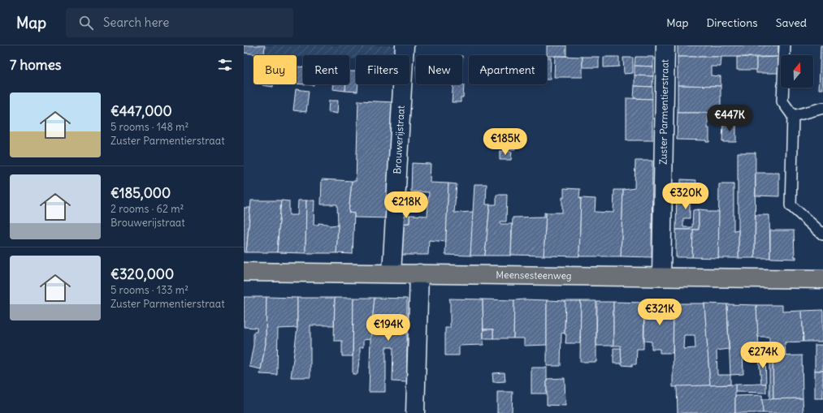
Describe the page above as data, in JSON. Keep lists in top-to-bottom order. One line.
{"streets":{"main road":["Meensesteenweg"],"street":["Zuster Parmentierstraat","Brouwerijstraat"]},"crossings":[["Zuster Parmentierstraat","Meensesteenweg"],["Brouwerijstraat","Meensesteenweg"]],"north":"top","page":{"header":"Map","search":"Search here","nav":["Map","Directions","Saved"],"heading":"7 homes","chip":["Buy","Rent","Filters","New","Apartment"],"list":[{"name":"€447,000","note":"5 rooms · 148 m² · Zuster Parmentierstraat"},{"name":"€185,000","note":"2 rooms · 62 m² · Brouwerijstraat"},{"name":"€320,000","note":"5 rooms · 133 m² · Zuster Parmentierstraat"}],"price":["€447K","€185K","€320K","€218K","€321K","€194K","€274K"]}}
